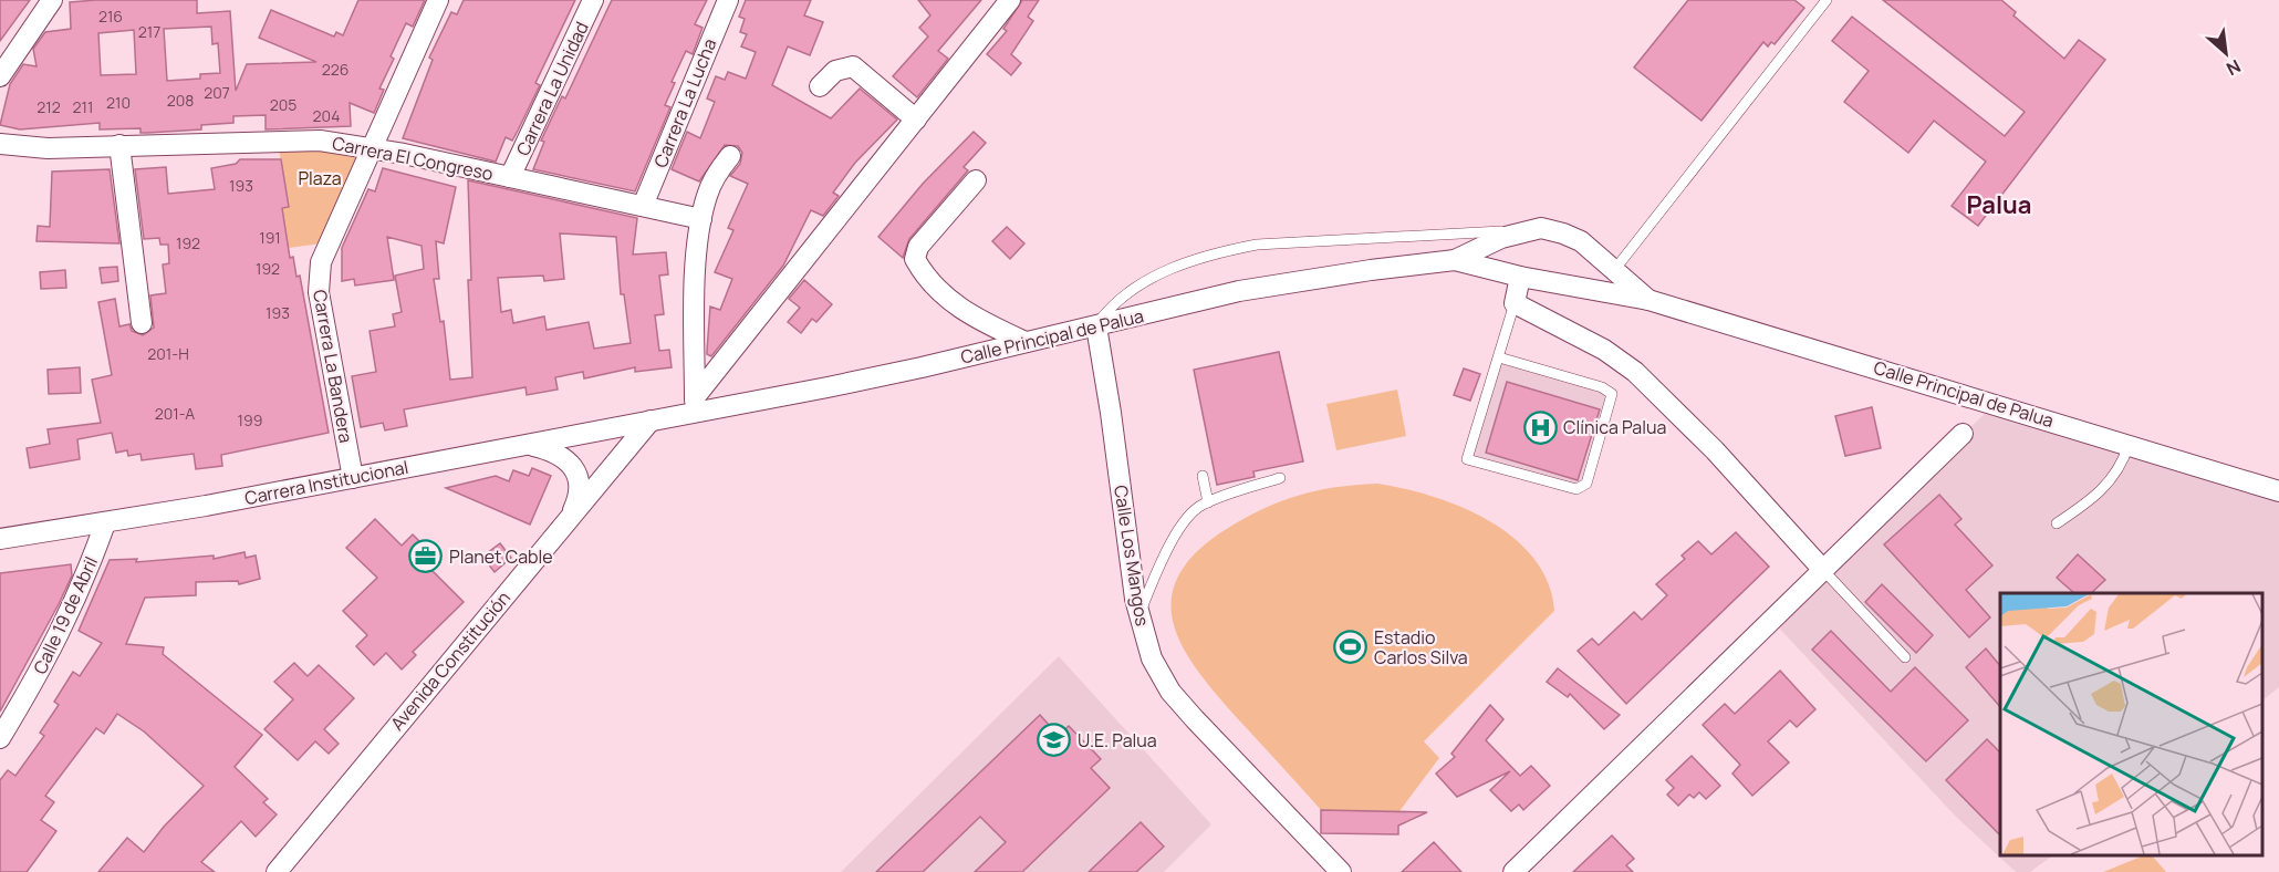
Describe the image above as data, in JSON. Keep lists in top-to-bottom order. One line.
{"streets":{"street":["Carrera La Unidad","Carrera La Lucha","Carrera El Congreso","Calle Principal de Palua","Carrera La Bandera","Carrera Institucional","Calle Los Mangos","Calle 19 de Abril","Avenida Constitución"]},"crossings":[["Carrera La Unidad","Carrera El Congreso"],["Carrera La Lucha","Carrera El Congreso"],["Carrera El Congreso","Carrera La Bandera"],["Calle Principal de Palua","Carrera Institucional"],["Calle Principal de Palua","Calle Los Mangos"],["Calle Principal de Palua","Avenida Constitución"],["Carrera La Bandera","Carrera Institucional"],["Carrera Institucional","Calle 19 de Abril"],["Carrera Institucional","Avenida Constitución"]],"districts":["Palua"],"parks":["Plaza"],"places":{"hospital":["Clínica Palua"],"office":["Planet Cable"],"sports":["Estadio Carlos Silva"],"school or university":["U.E. Palua"]},"house_numbers":["216","217","226","207","208","210","205","212","211","204","193","191","192","192","193","201-H","201-A","199"],"north":"bottom right"}
